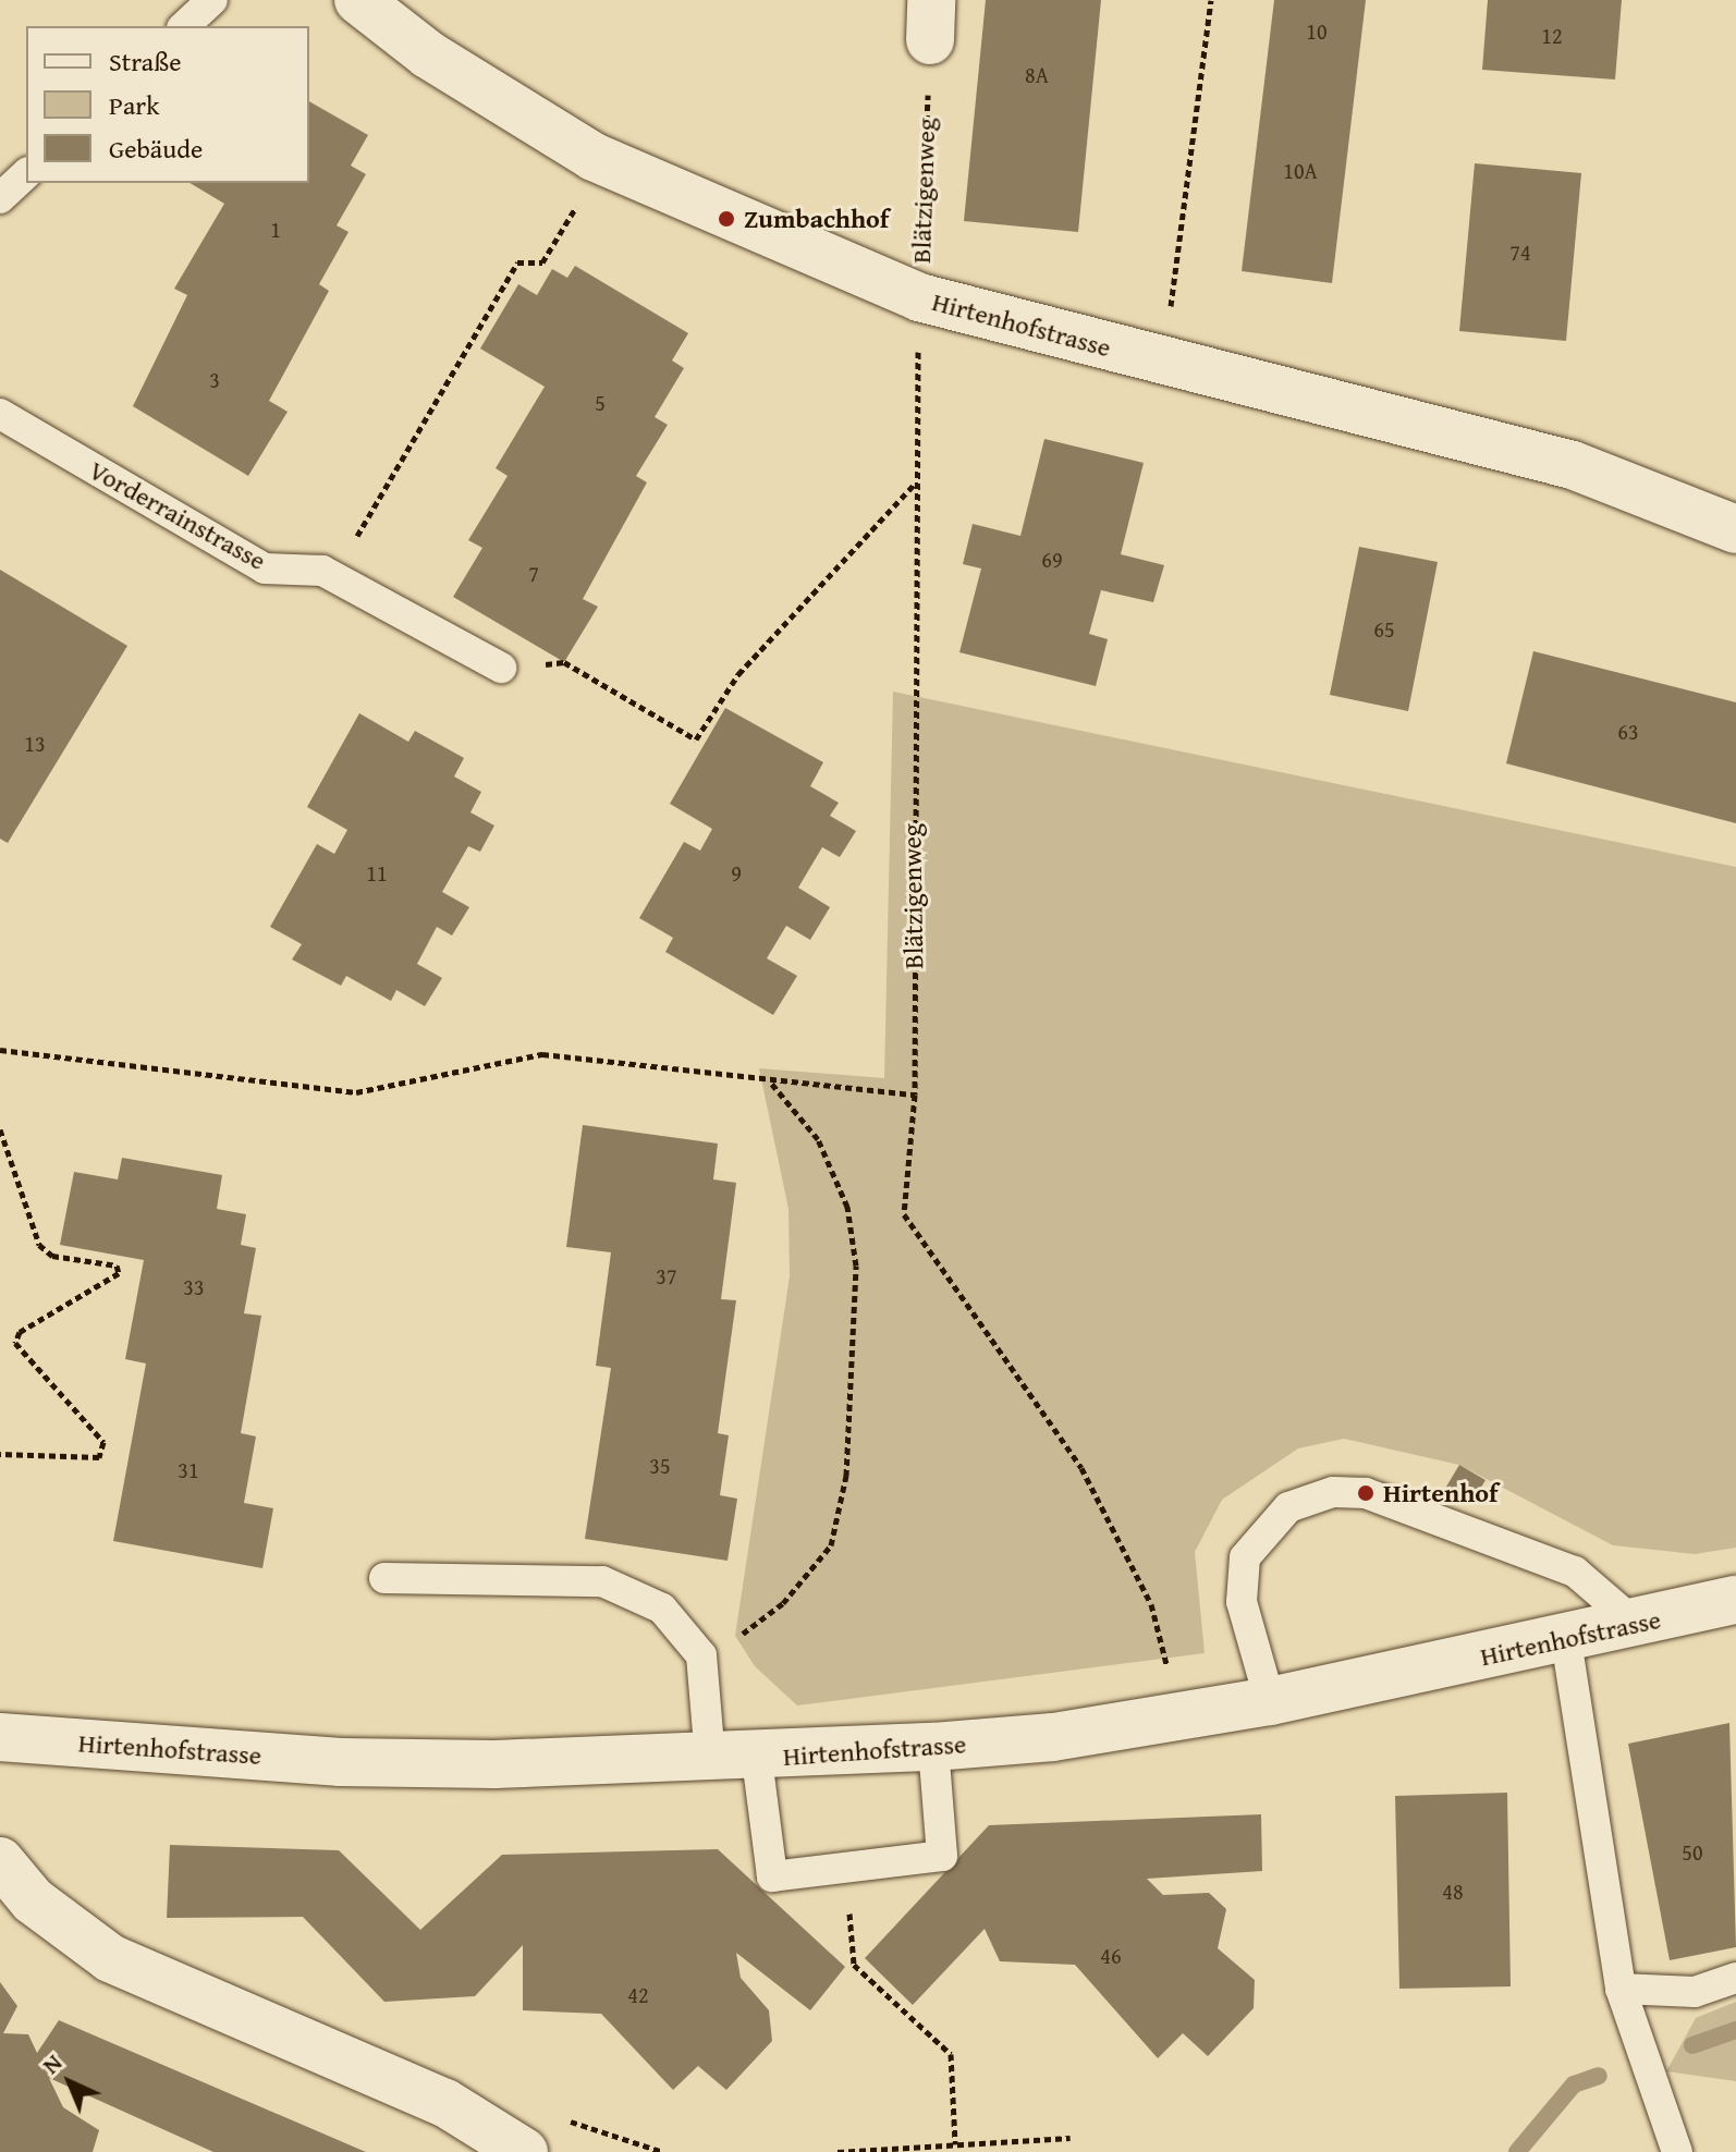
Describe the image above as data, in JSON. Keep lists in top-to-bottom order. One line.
{"streets":{"street":["Hirtenhofstrasse"],"lane":["Vorderrainstrasse"],"path":["Blätzigenweg"]},"crossings":[["Blätzigenweg","Hirtenhofstrasse"]],"places":["Zumbachhof","Hirtenhof"],"house_numbers":["10","12","8A","10A","1","74","3","5","69","7","65","63","13","11","9","37","33","35","31","50","48","46","42"],"legend":["Straße","Park","Gebäude"],"north":"top left"}
